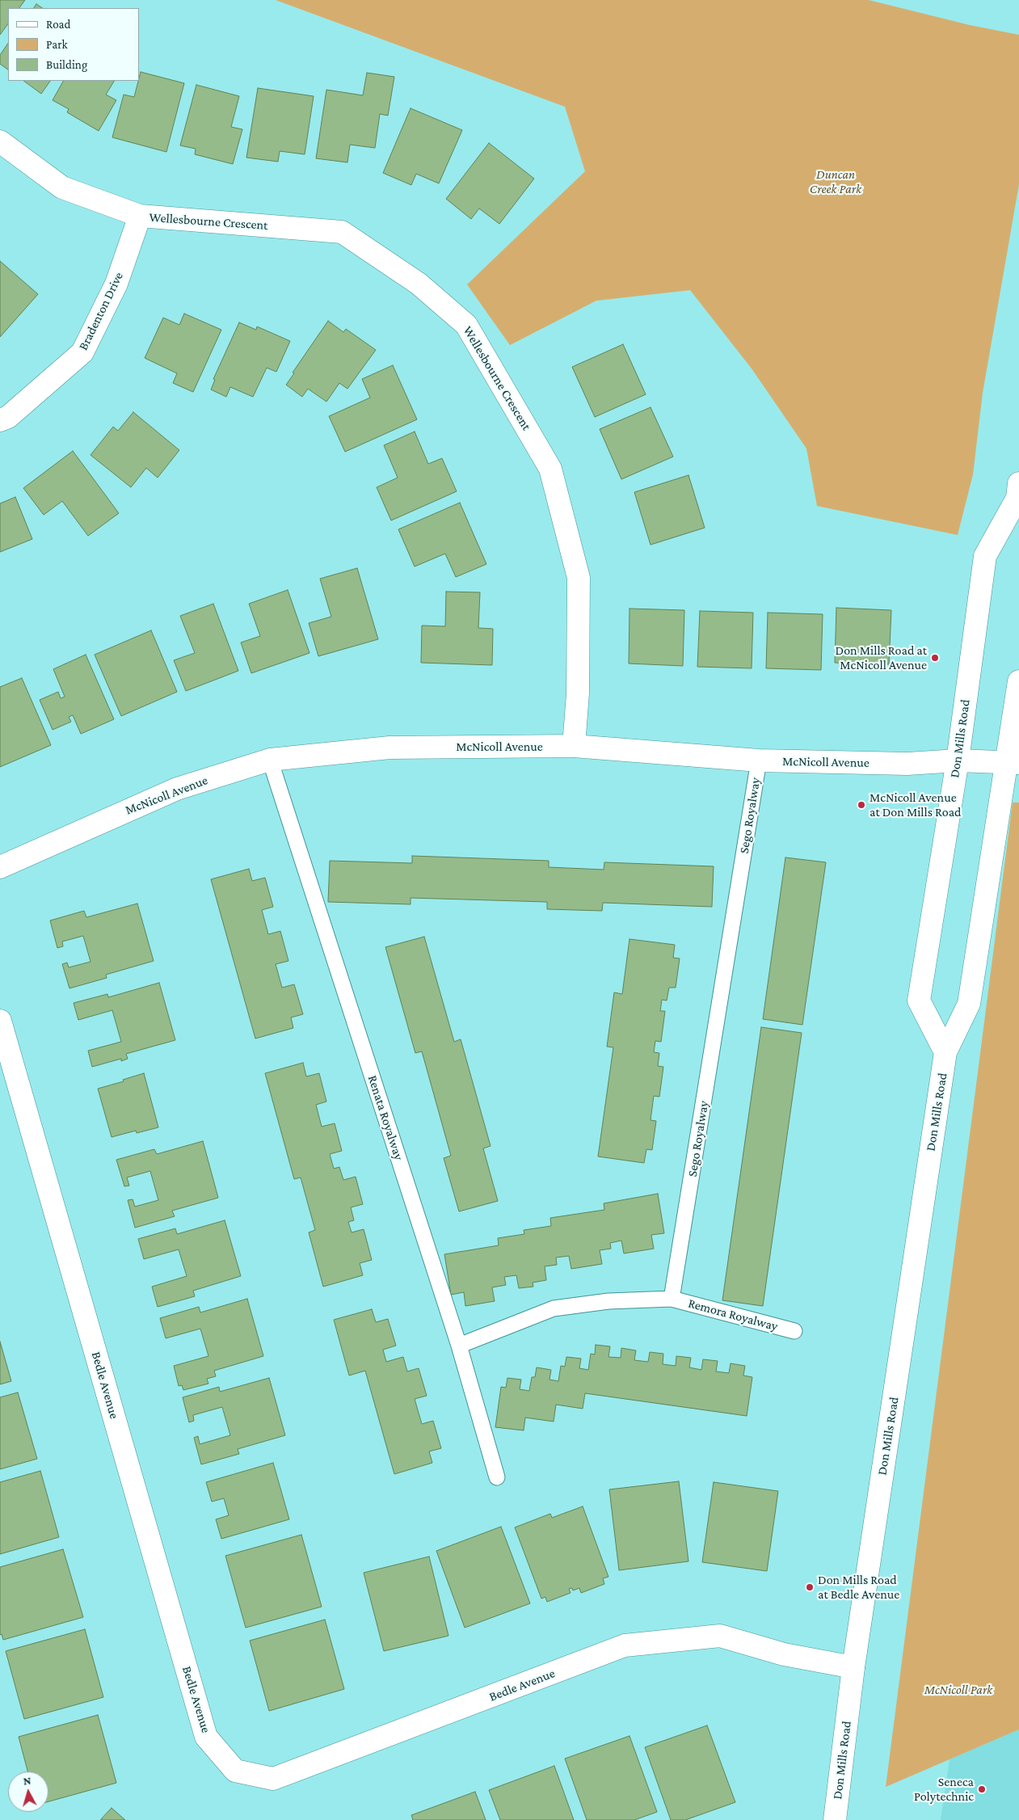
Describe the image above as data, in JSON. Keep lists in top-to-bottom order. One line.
{"streets":{"street":["Wellesbourne Crescent","Bradenton Drive","Don Mills Road","McNicoll Avenue","Bedle Avenue"],"lane":["Sego Royalway","Renata Royalway","Remora Royalway"]},"crossings":[["Wellesbourne Crescent","Bradenton Drive"],["Wellesbourne Crescent","McNicoll Avenue"],["Don Mills Road","McNicoll Avenue"],["Don Mills Road","Bedle Avenue"],["McNicoll Avenue","Sego Royalway"],["McNicoll Avenue","Renata Royalway"],["Sego Royalway","Remora Royalway"]],"parks":["Duncan Creek Park","McNicoll Park"],"places":["Don Mills Road at McNicoll Avenue","McNicoll Avenue at Don Mills Road","Don Mills Road at Bedle Avenue","Seneca Polytechnic"],"legend":["Road","Park","Building"],"north":"top"}
